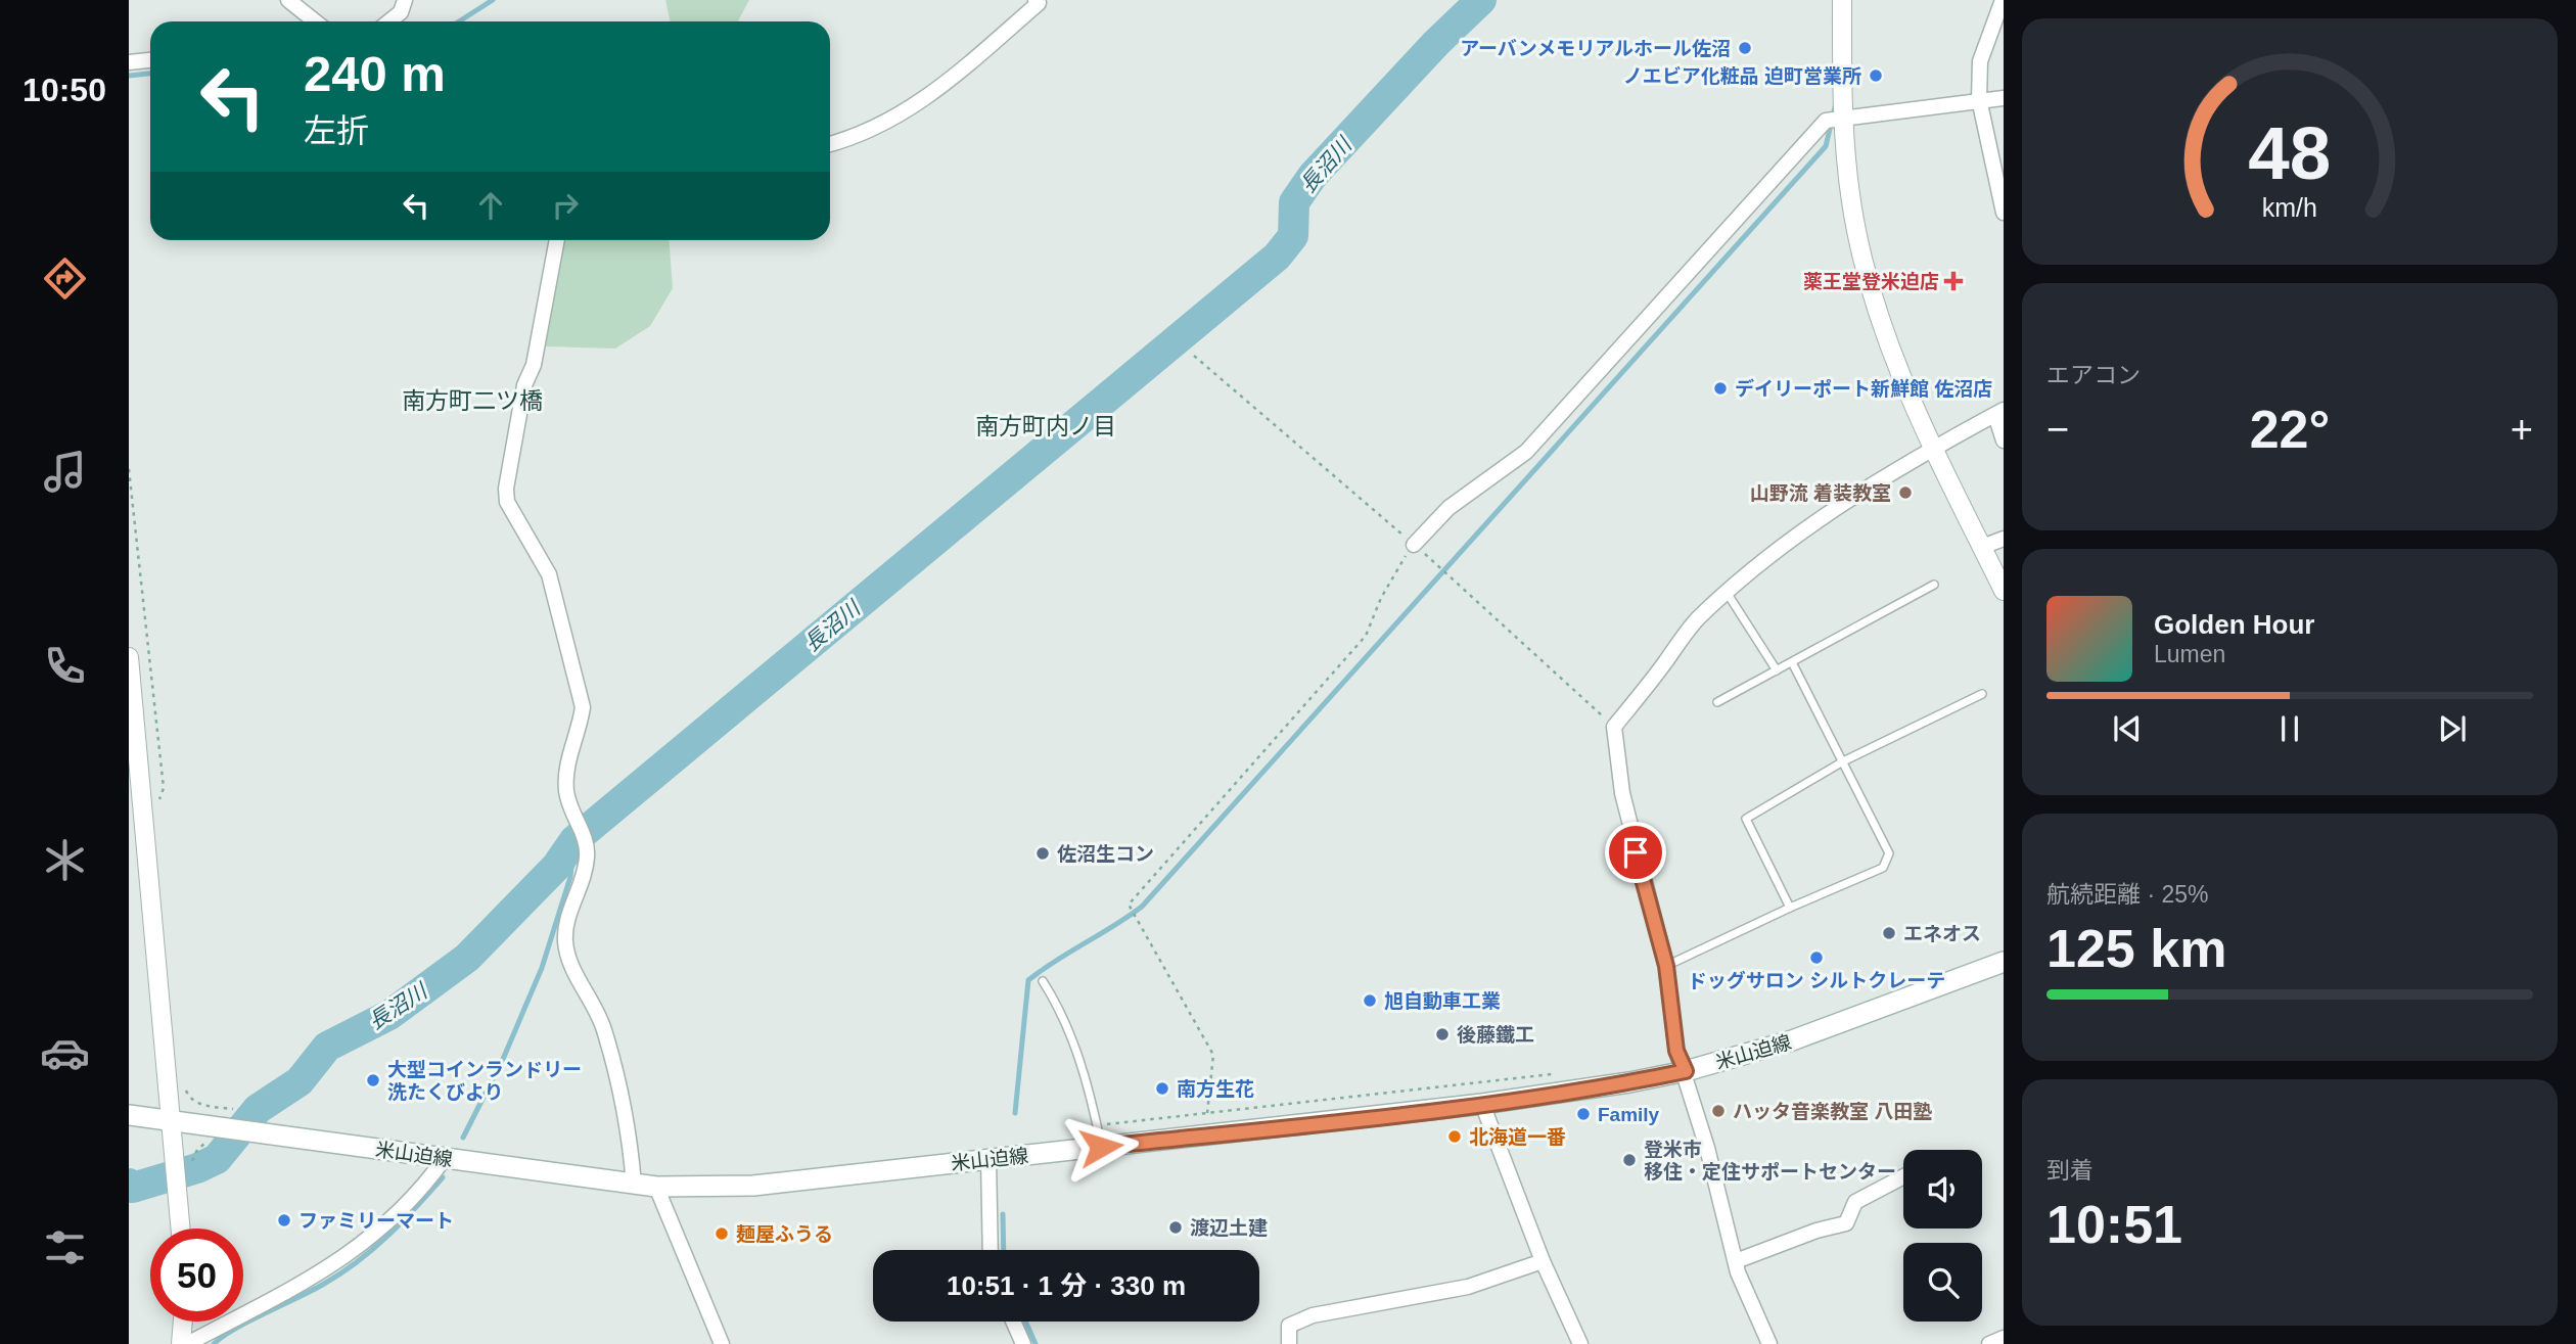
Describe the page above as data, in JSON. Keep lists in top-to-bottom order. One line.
{"streets":{"main road":["米山迫線"]},"districts":["南方町二ツ橋","南方町内ノ目"],"water":["長沼川"],"places":{"other":["アーバンメモリアルホール佐沼","ノエビア化粧品 迫町営業所","デイリーポート新鮮館 佐沼店","山野流 着装教室","佐沼生コン","エネオス","ドッグサロン シルトクレーテ","旭自動車工業","後藤鐵工","大型コインランドリー 洗たくびより","南方生花","ハッタ音楽教室 八田塾","Family","北海道一番","登米市 移住・定住サポートセンター","ファミリーマート","渡辺土建","麺屋ふうる"],"health":["薬王堂登米迫店"]},"page":{"tabs":"10:50","turn":["240 m","左折"],"tile":["エアコン",["航続距離 · 25%","125 km"],["到着","10:51"]],"heat":["−","22°","+"],"song":["Golden Hour","Lumen"],"limit":"50","trip":"10:51 · 1 分 · 330 m","gauge":["48","km/h"]}}
